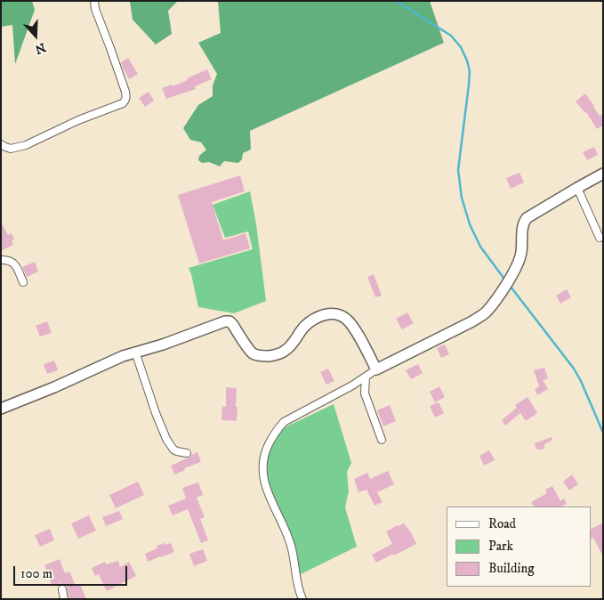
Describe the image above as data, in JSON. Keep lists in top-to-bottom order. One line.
{"legend":["Road","Park","Building"],"scale_bar":"100 m","north":"bottom"}
